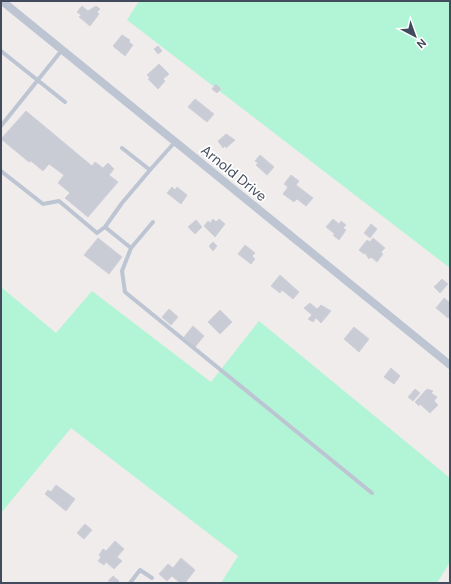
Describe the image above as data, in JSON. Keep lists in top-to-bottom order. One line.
{"streets":{"street":["Arnold Drive"]},"north":"bottom right"}
